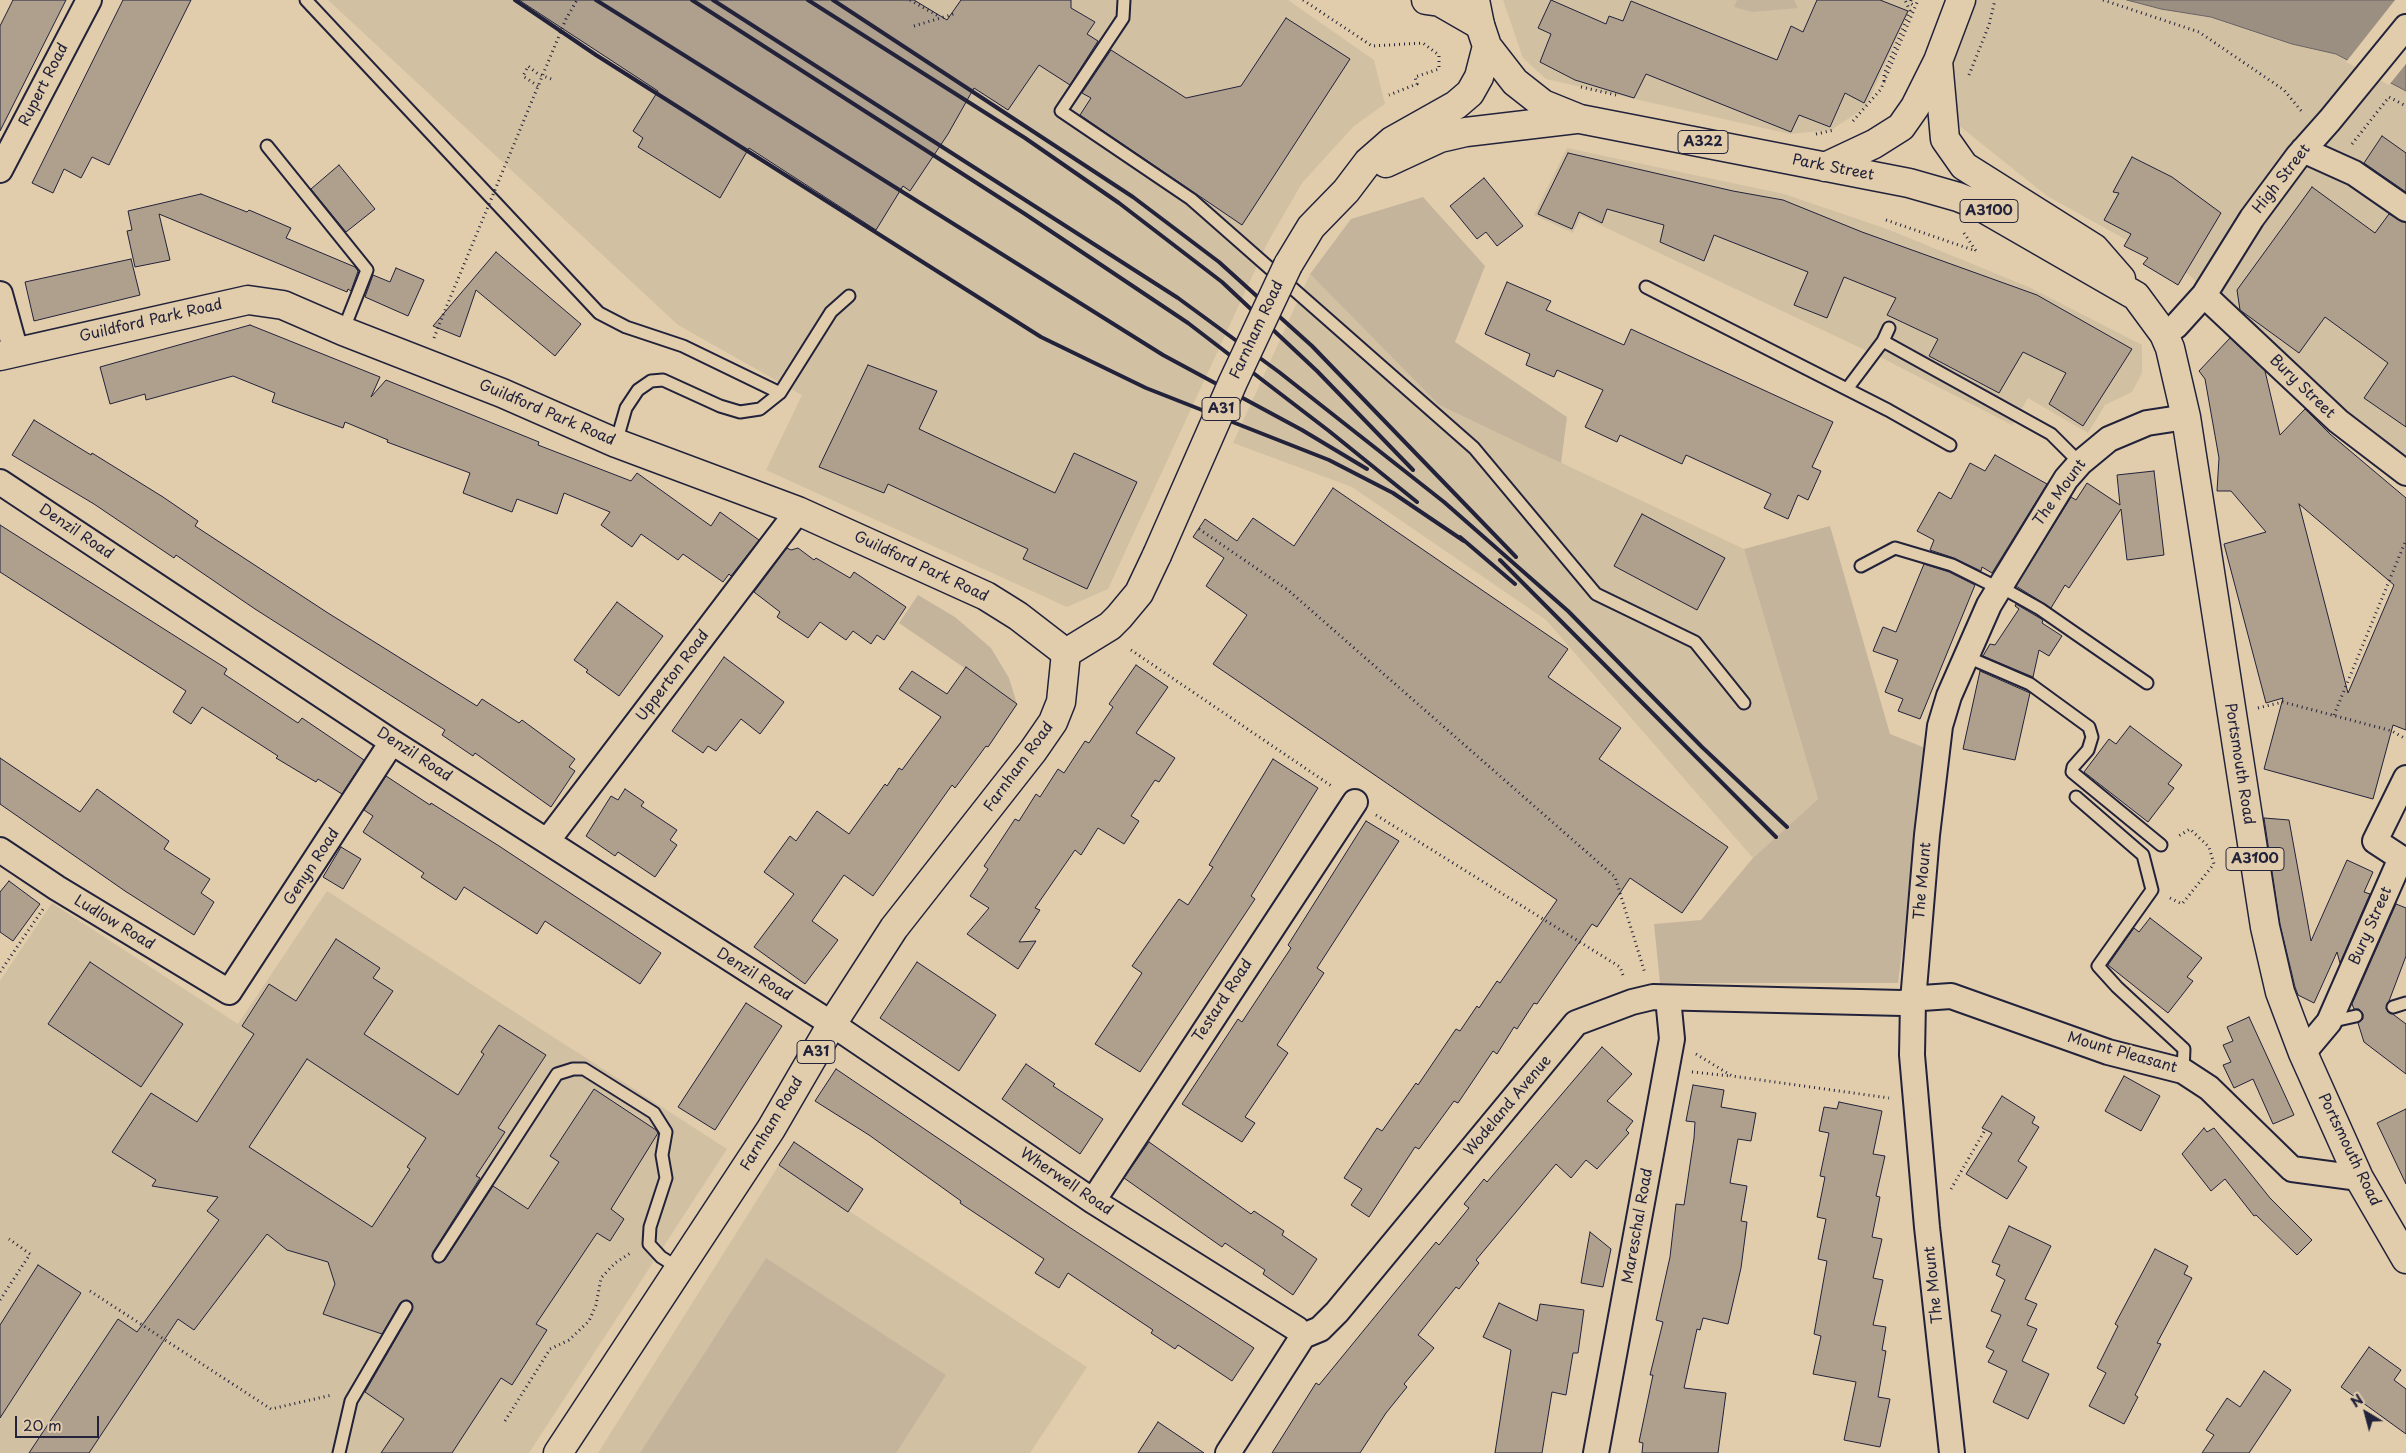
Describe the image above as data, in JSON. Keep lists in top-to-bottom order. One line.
{"streets":{"main road":["A322","Park Street","A3100","Guildford Park Road","Farnham Road","A31","Portsmouth Road"],"street":["Rupert Road","High Street","Bury Street","The Mount","Denzil Road","Upperton Road","Genyn Road","Ludlow Road","Testard Road","Mount Pleasant","Wodeland Avenue","Wherwell Road","Mareschal Road"]},"crossings":[["Park Street","High Street"],["Park Street","A3100"],["Park Street","Farnham Road"],["Park Street","A31"],["Park Street","Portsmouth Road"],["High Street","Bury Street"],["High Street","Portsmouth Road"],["Guildford Park Road","Farnham Road"],["Guildford Park Road","Upperton Road"],["Farnham Road","A31"],["Farnham Road","Denzil Road"],["Farnham Road","Wherwell Road"],["Bury Street","Portsmouth Road"],["The Mount","Portsmouth Road"],["The Mount","Mount Pleasant"],["The Mount","Wodeland Avenue"],["Denzil Road","Upperton Road"],["Denzil Road","Genyn Road"],["Denzil Road","Wherwell Road"],["Portsmouth Road","Mount Pleasant"],["Genyn Road","Ludlow Road"],["Testard Road","Wherwell Road"],["Mount Pleasant","Wodeland Avenue"],["Wodeland Avenue","Wherwell Road"],["Wodeland Avenue","Mareschal Road"]],"scale_bar":"20 m","north":"top left"}
